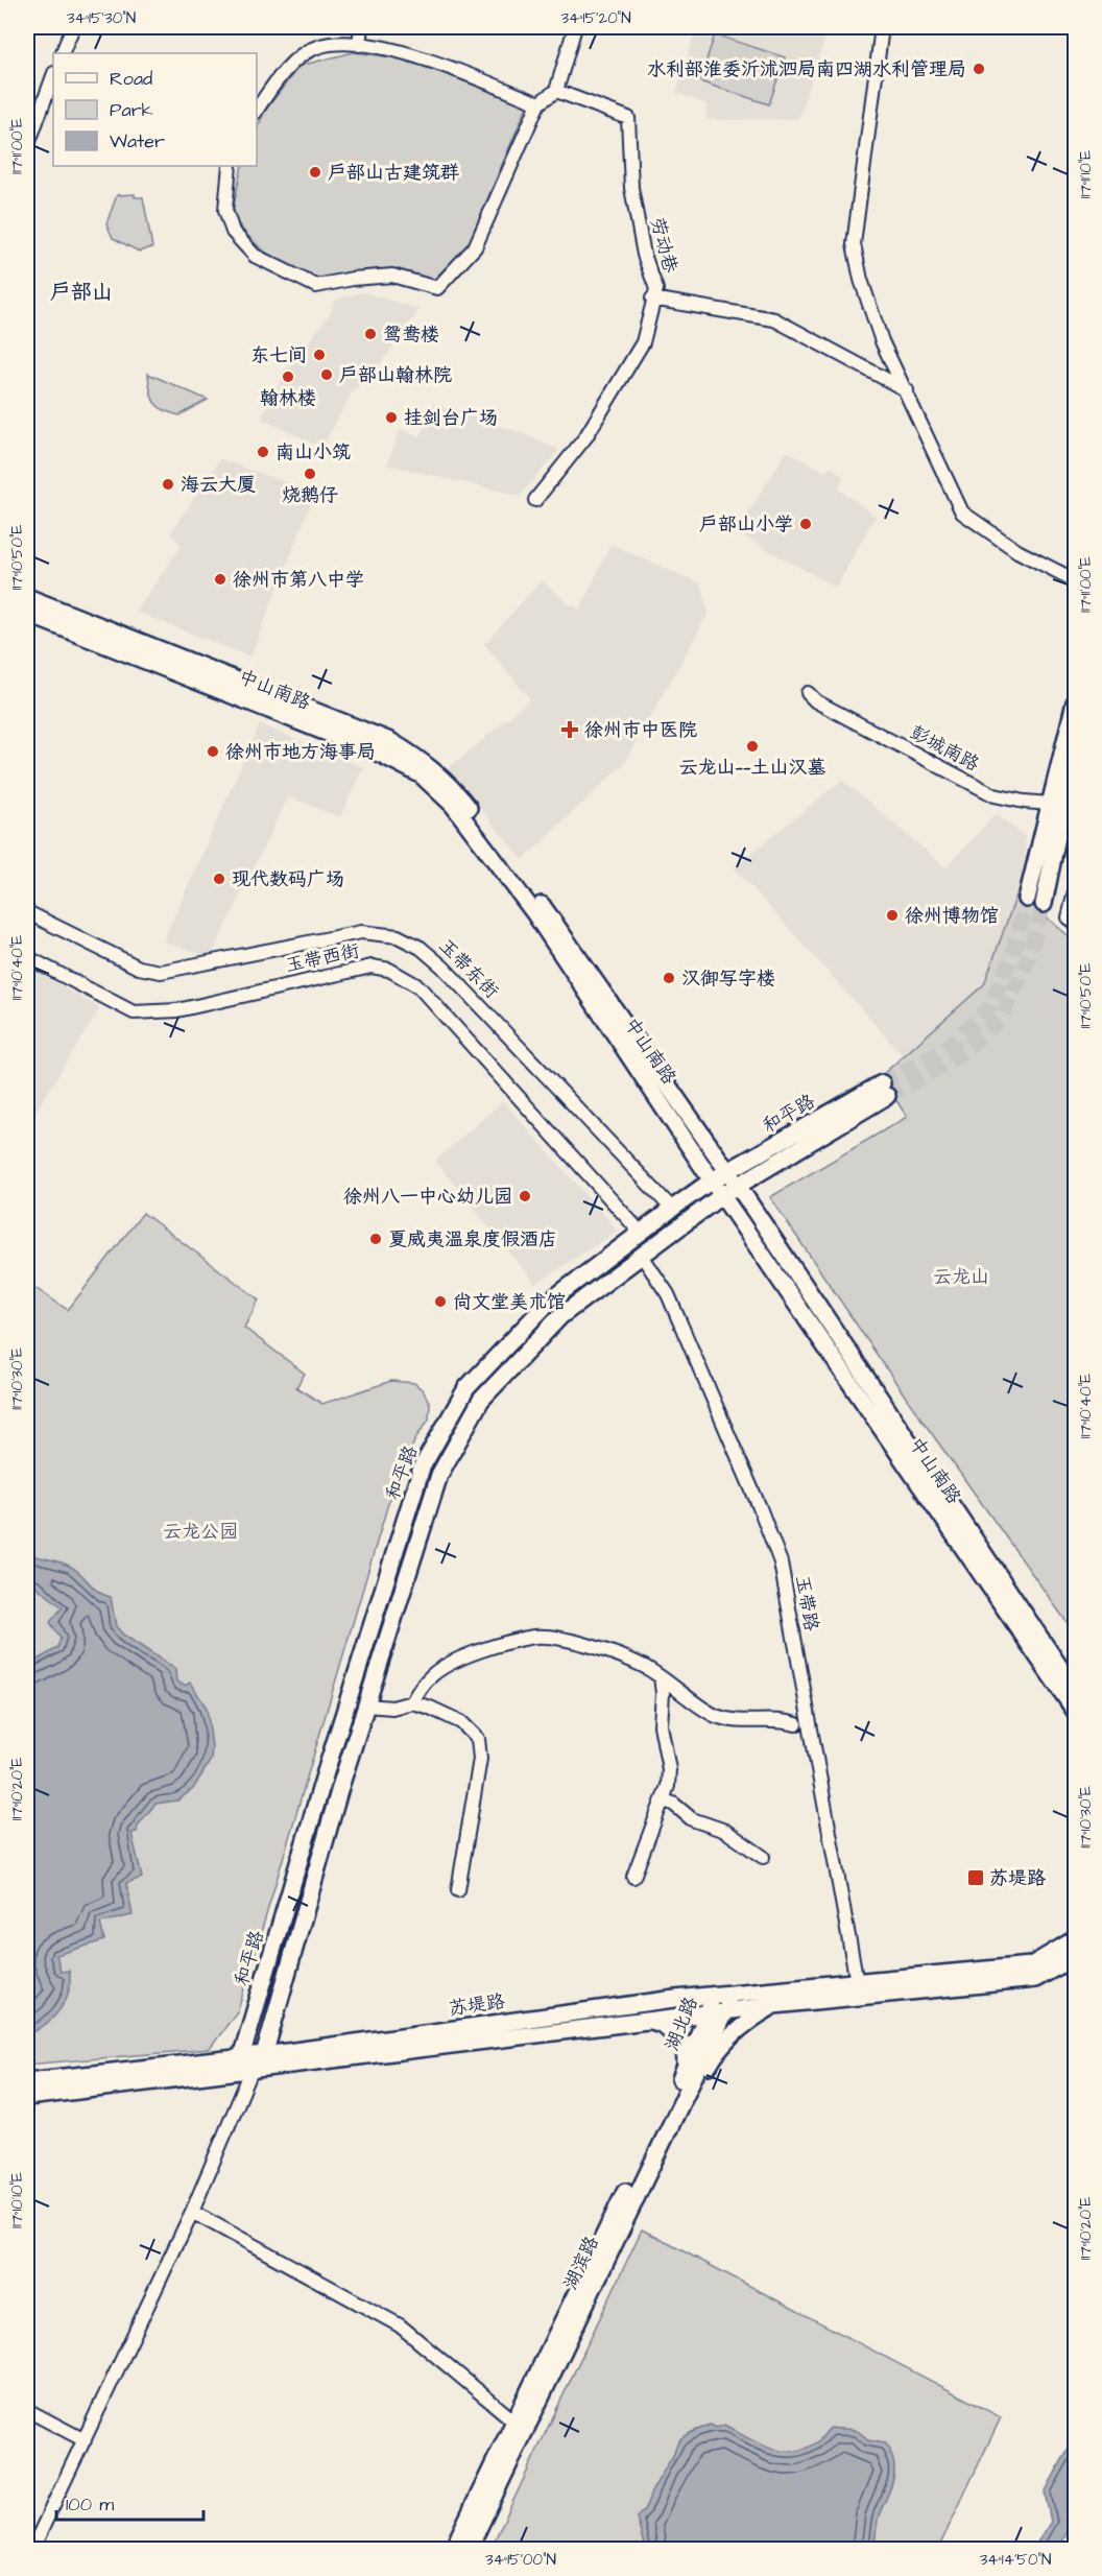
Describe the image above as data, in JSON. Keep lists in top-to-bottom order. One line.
{"streets":{"main road":["中山南路","和平路","苏堤路","湖北路","湖滨路"],"street":["劳动巷","彭城南路","玉带西街","玉带东街","玉带路"]},"crossings":[["中山南路","和平路"],["玉带西街","和平路"],["玉带东街","和平路"],["和平路","玉带路"],["和平路","苏堤路"],["玉带路","苏堤路"],["苏堤路","湖北路"],["苏堤路","湖滨路"],["湖北路","湖滨路"]],"districts":["户部山"],"parks":["云龙山","云龙公园"],"places":{"other":["水利部淮委沂沭泗局南四湖水利管理局","户部山古建筑群","鸳鸯楼","东七间","户部山翰林院","翰林楼","挂剑台广场","南山小筑","烧鹅仔","海云大厦","户部山小学","徐州市第八中学","云龙山——土山汉墓","徐州市地方海事局","现代数码广场","徐州博物馆","汉御写字楼","徐州八一中心幼儿园","夏威夷温泉度假酒店","尚文堂美术馆"],"health":["徐州市中医院"],"transit":["苏堤路"]},"legend":["Road","Park","Water"],"scale_bar":"100 m","coordinates":["34°15'30\"N","34°15'20\"N","117°11'00\"E","117°11'10\"E","117°10'50\"E","117°10'40\"E","117°10'30\"E","117°10'20\"E","117°10'10\"E","34°15'00\"N","34°14'50\"N"]}
